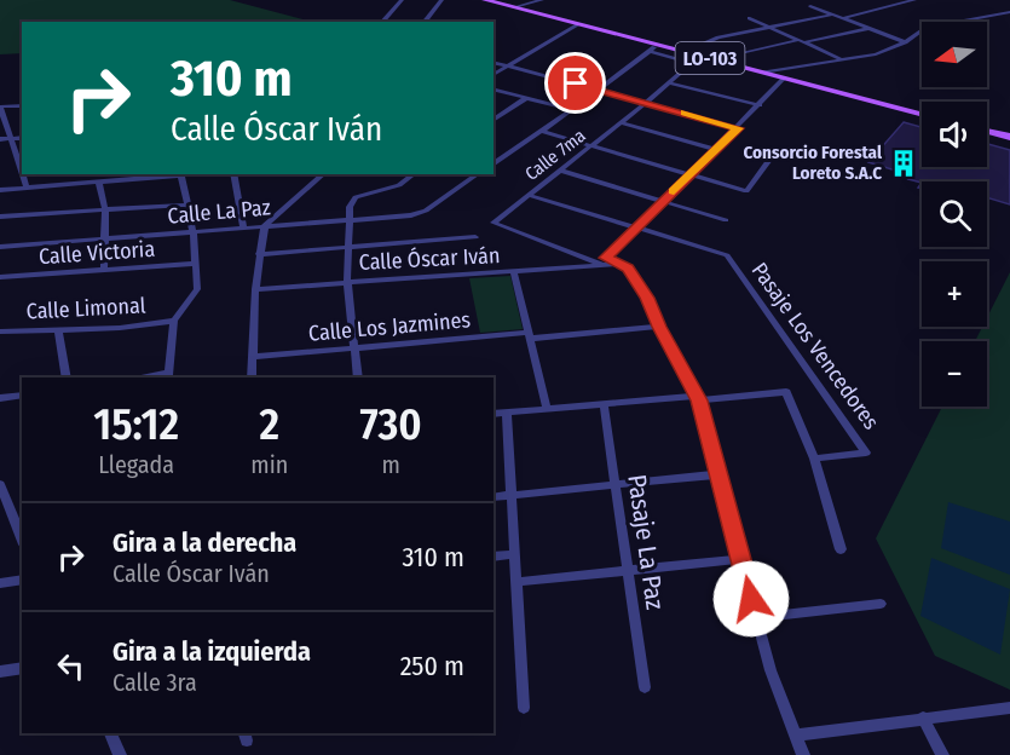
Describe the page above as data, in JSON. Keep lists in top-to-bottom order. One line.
{"streets":{"main road":["LO-103"],"street":["Calle 7ma","Calle La Paz","Calle Victoria","Calle Óscar Iván","Calle Limonal","Calle Los Jazmines","Pasaje Los Vencedores","Pasaje La Paz"]},"crossings":[["LO-103","Calle 7ma"],["Calle 7ma","Calle Óscar Iván"]],"places":{"building":["Consorcio Forestal Loreto S.A.C"]},"north":"left","page":{"map_buttons":["+","−"],"turn":["310 m","Calle Óscar Iván"],"eta":["15:12","Llegada","2","min","730","m"],"list":[{"name":"Gira a la derecha","note":"Calle Óscar Iván","value":"310 m"},{"name":"Gira a la izquierda","note":"Calle 3ra","value":"250 m"}]}}
